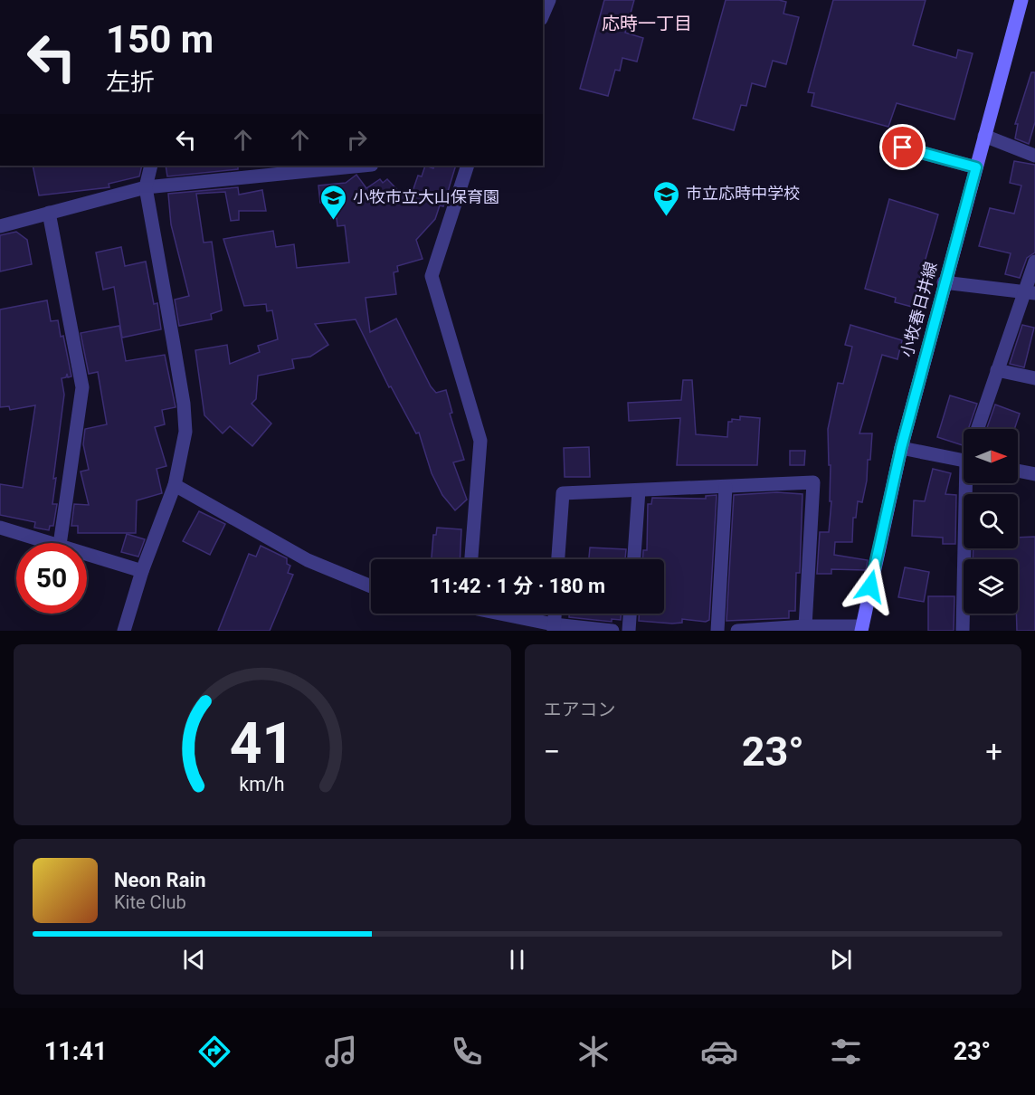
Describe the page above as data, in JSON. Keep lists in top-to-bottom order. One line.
{"streets":{"main road":["小牧春日井線"]},"districts":["応時一丁目"],"places":{"school or university":["市立応時中学校","小牧市立大山保育園"]},"north":"right","page":{"turn":["150 m","左折"],"limit":"50","trip":"11:42 · 1 分 · 180 m","tile":"エアコン","heat":["−","23°","+"],"song":["Neon Rain","Kite Club"],"tabs":["11:41","23°"],"gauge":["41","km/h"]}}
